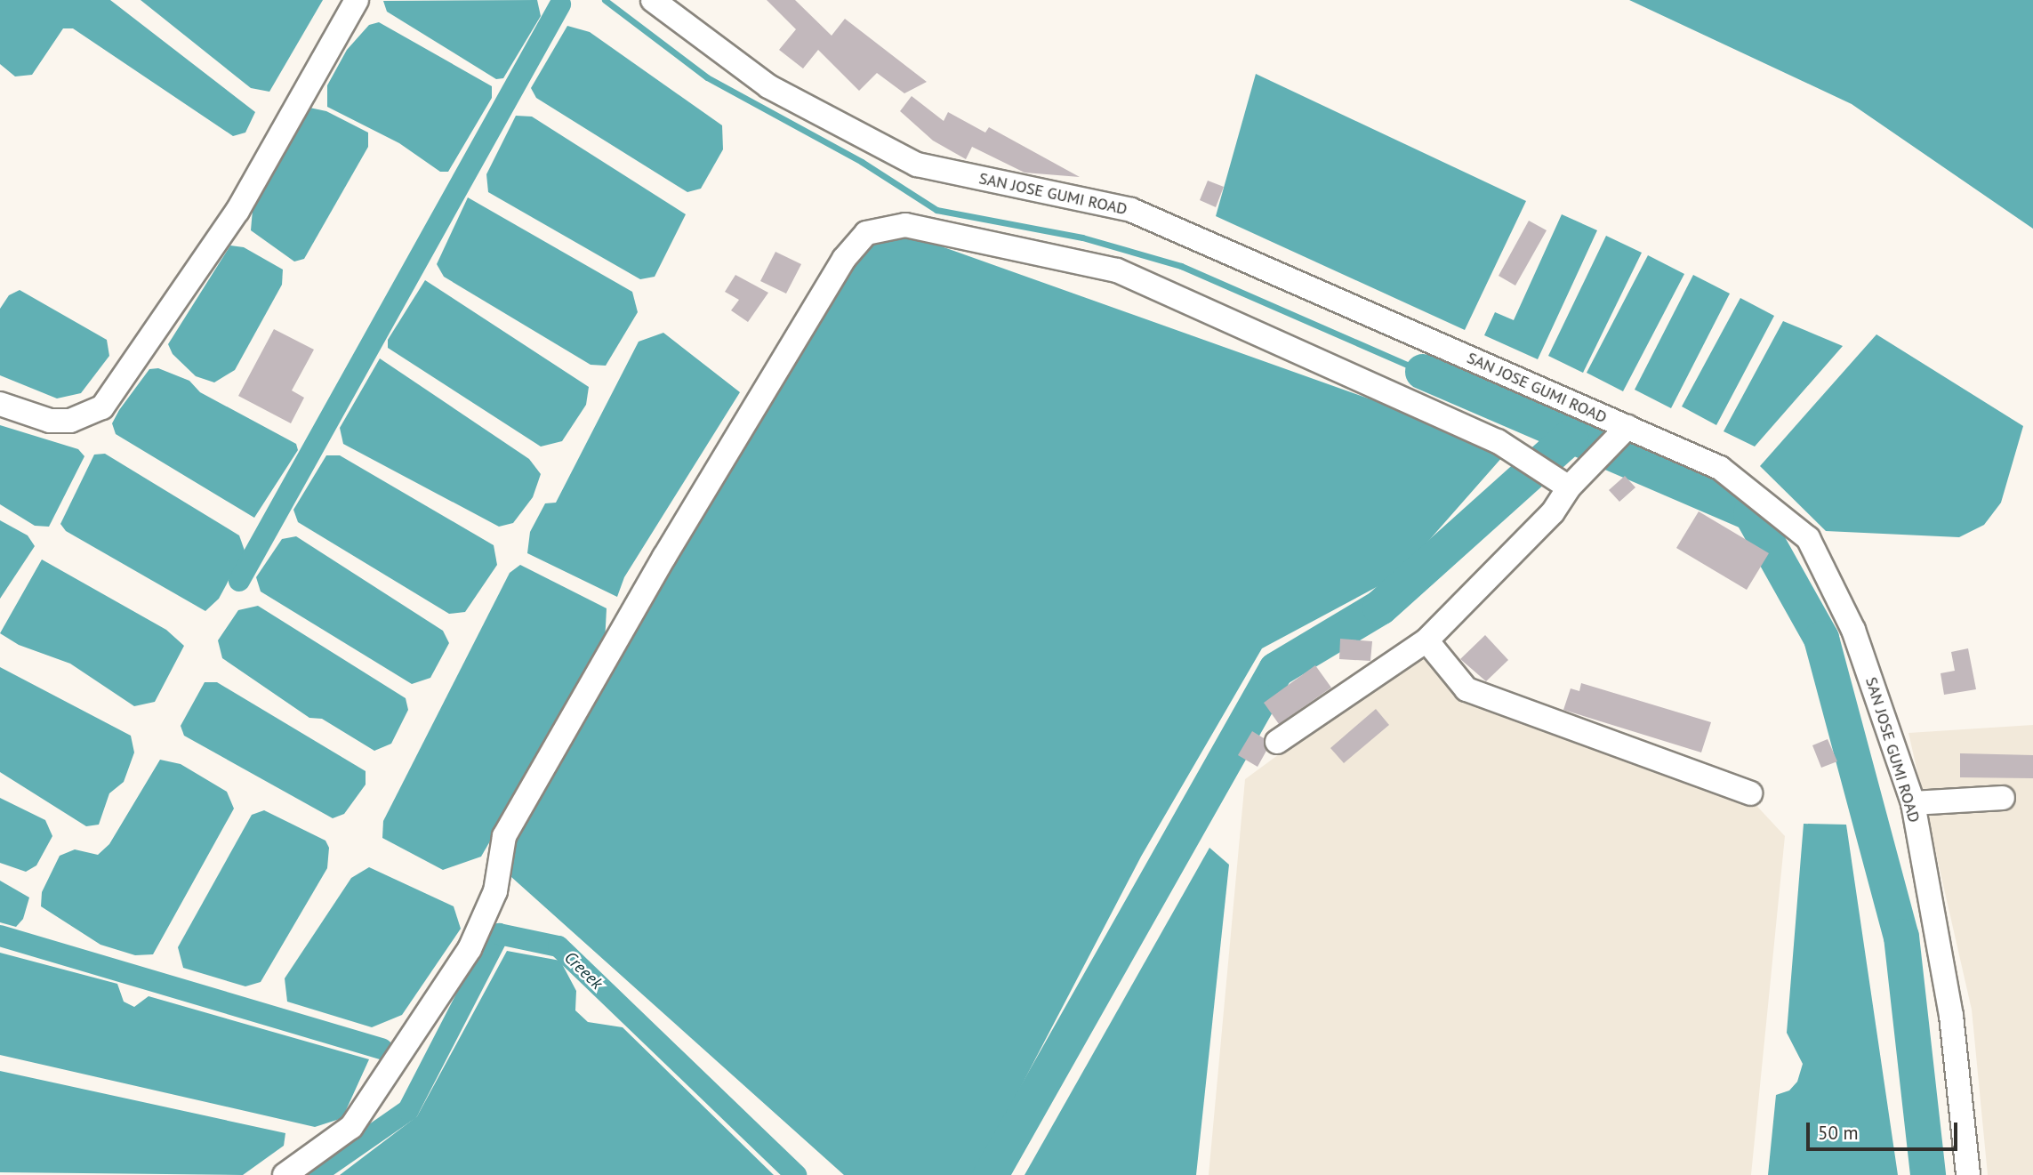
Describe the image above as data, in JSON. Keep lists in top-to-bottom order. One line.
{"streets":{"street":["SAN JOSE GUMI ROAD"]},"water":["Creeek"],"scale_bar":"50 m"}
